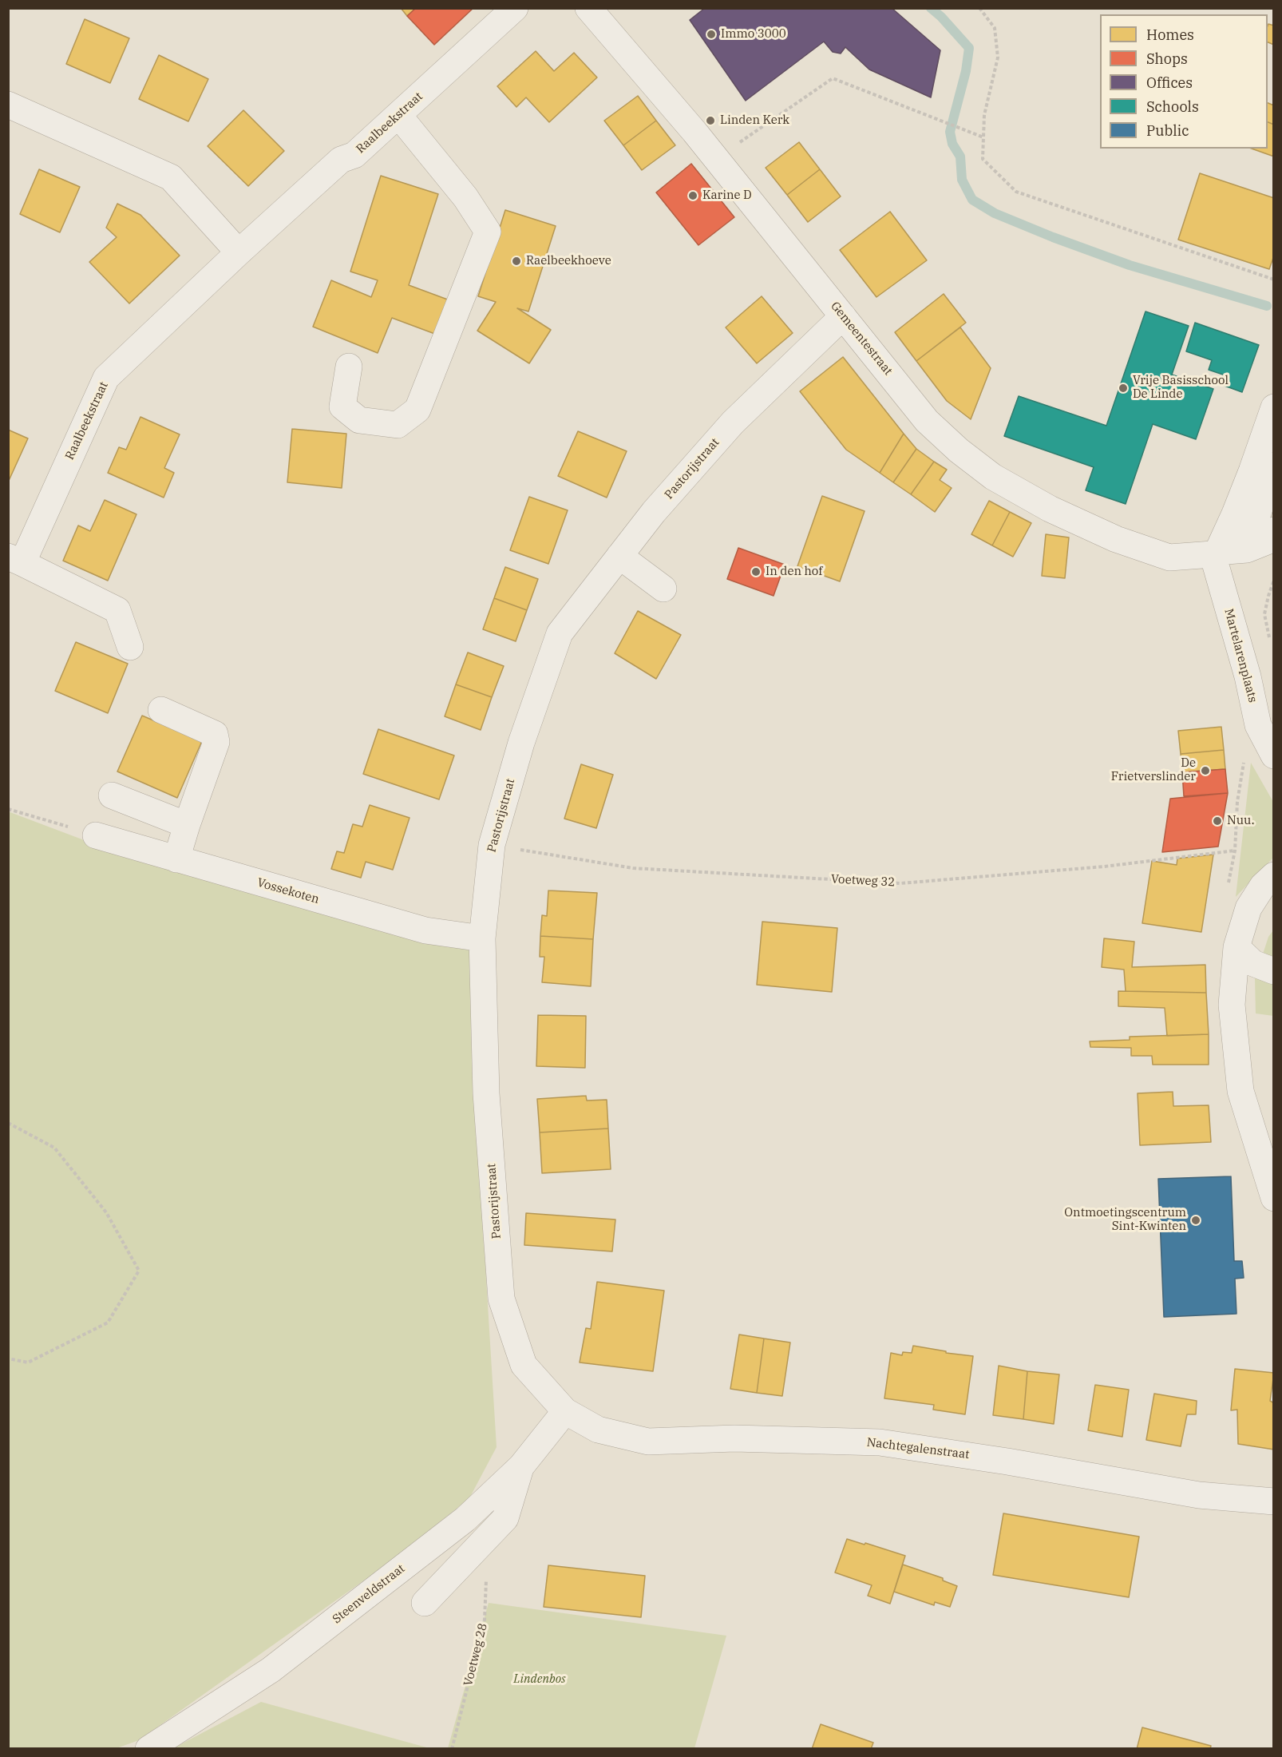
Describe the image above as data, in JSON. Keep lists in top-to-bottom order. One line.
{"streets":{"street":["Raalbeekstraat","Gemeentestraat","Pastorijstraat","Martelarenplaats","Vossekoten","Nachtegalenstraat","Steenveldstraat"],"path":["Voetweg 32","Voetweg 28"]},"crossings":[["Gemeentestraat","Pastorijstraat"],["Gemeentestraat","Martelarenplaats"],["Pastorijstraat","Voetweg 32"],["Pastorijstraat","Vossekoten"],["Pastorijstraat","Nachtegalenstraat"],["Pastorijstraat","Steenveldstraat"],["Martelarenplaats","Voetweg 32"],["Nachtegalenstraat","Steenveldstraat"]],"parks":["Lindenbos"],"places":["Immo 3000","Linden Kerk","Karine D","Raelbeekhoeve","Vrije Basisschool De Linde","In den hof","De Frietverslinder","Nuu.","Ontmoetingscentrum Sint-Kwinten"],"legend":["Homes","Shops","Offices","Schools","Public"]}
